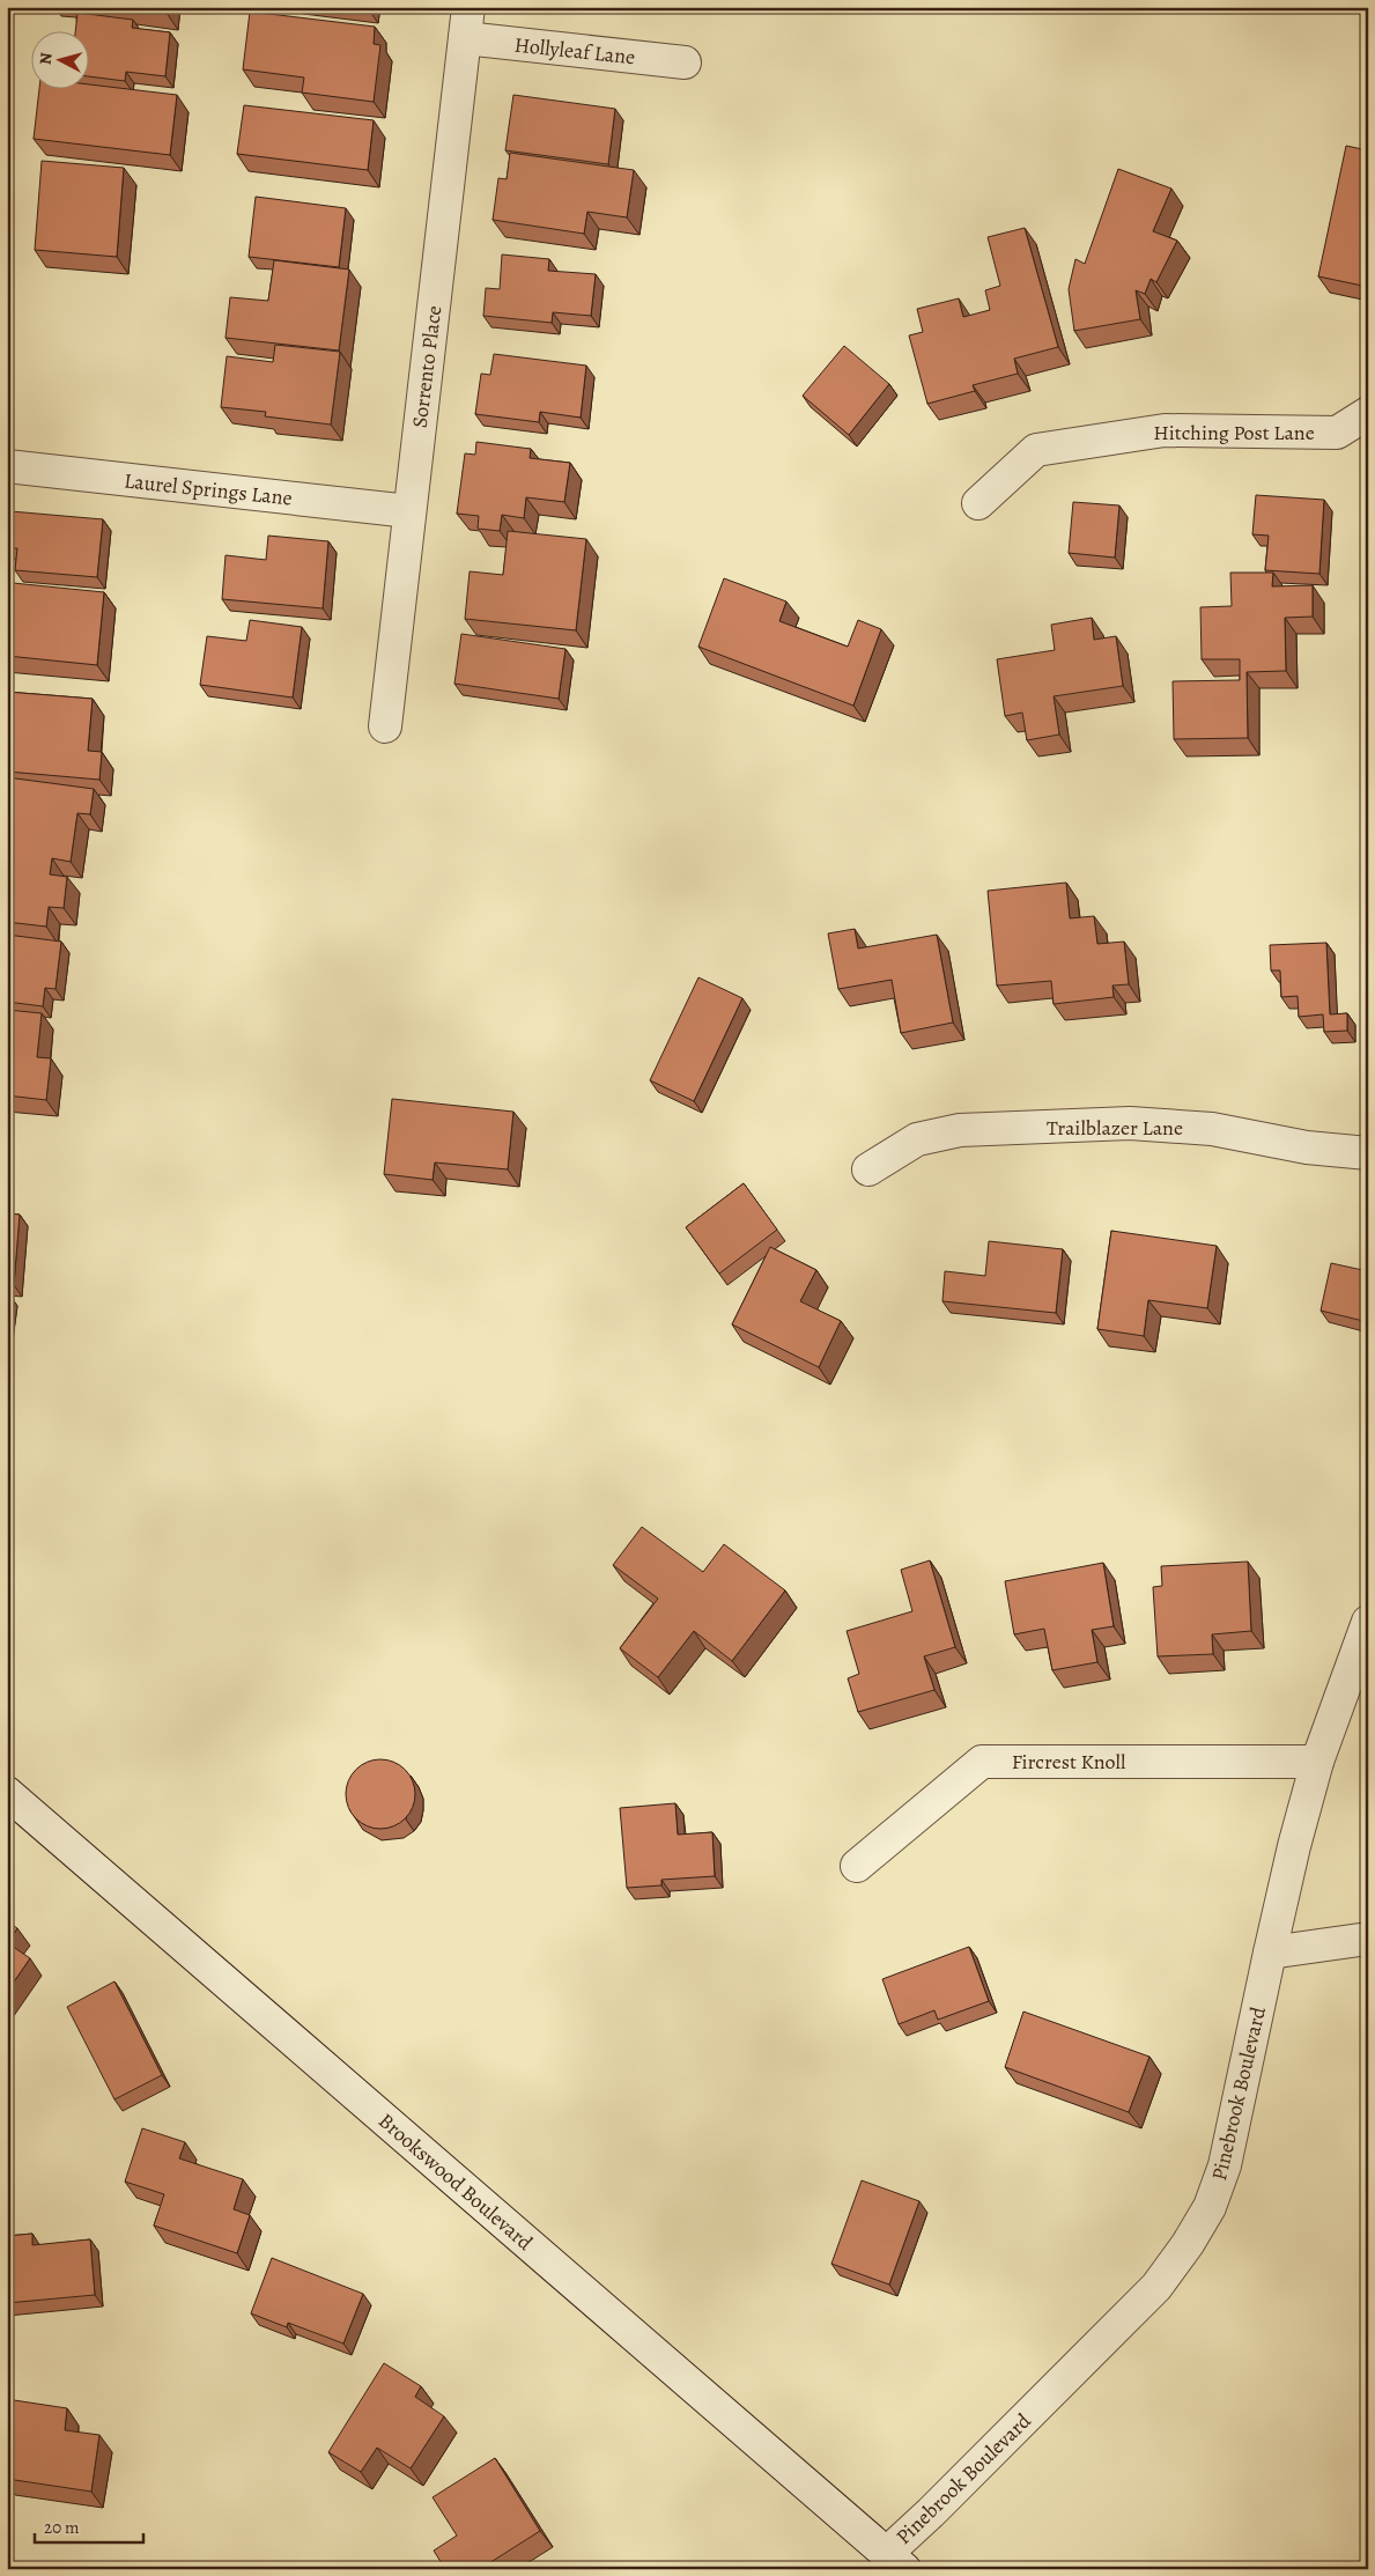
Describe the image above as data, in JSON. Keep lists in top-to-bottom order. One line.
{"streets":{"street":["Hollyleaf Lane","Sorrento Place","Hitching Post Lane","Laurel Springs Lane","Trailblazer Lane","Fircrest Knoll","Pinebrook Boulevard","Brookswood Boulevard"]},"crossings":[["Hollyleaf Lane","Sorrento Place"],["Sorrento Place","Laurel Springs Lane"],["Fircrest Knoll","Pinebrook Boulevard"],["Pinebrook Boulevard","Brookswood Boulevard"]],"scale_bar":"20 m","north":"left"}
